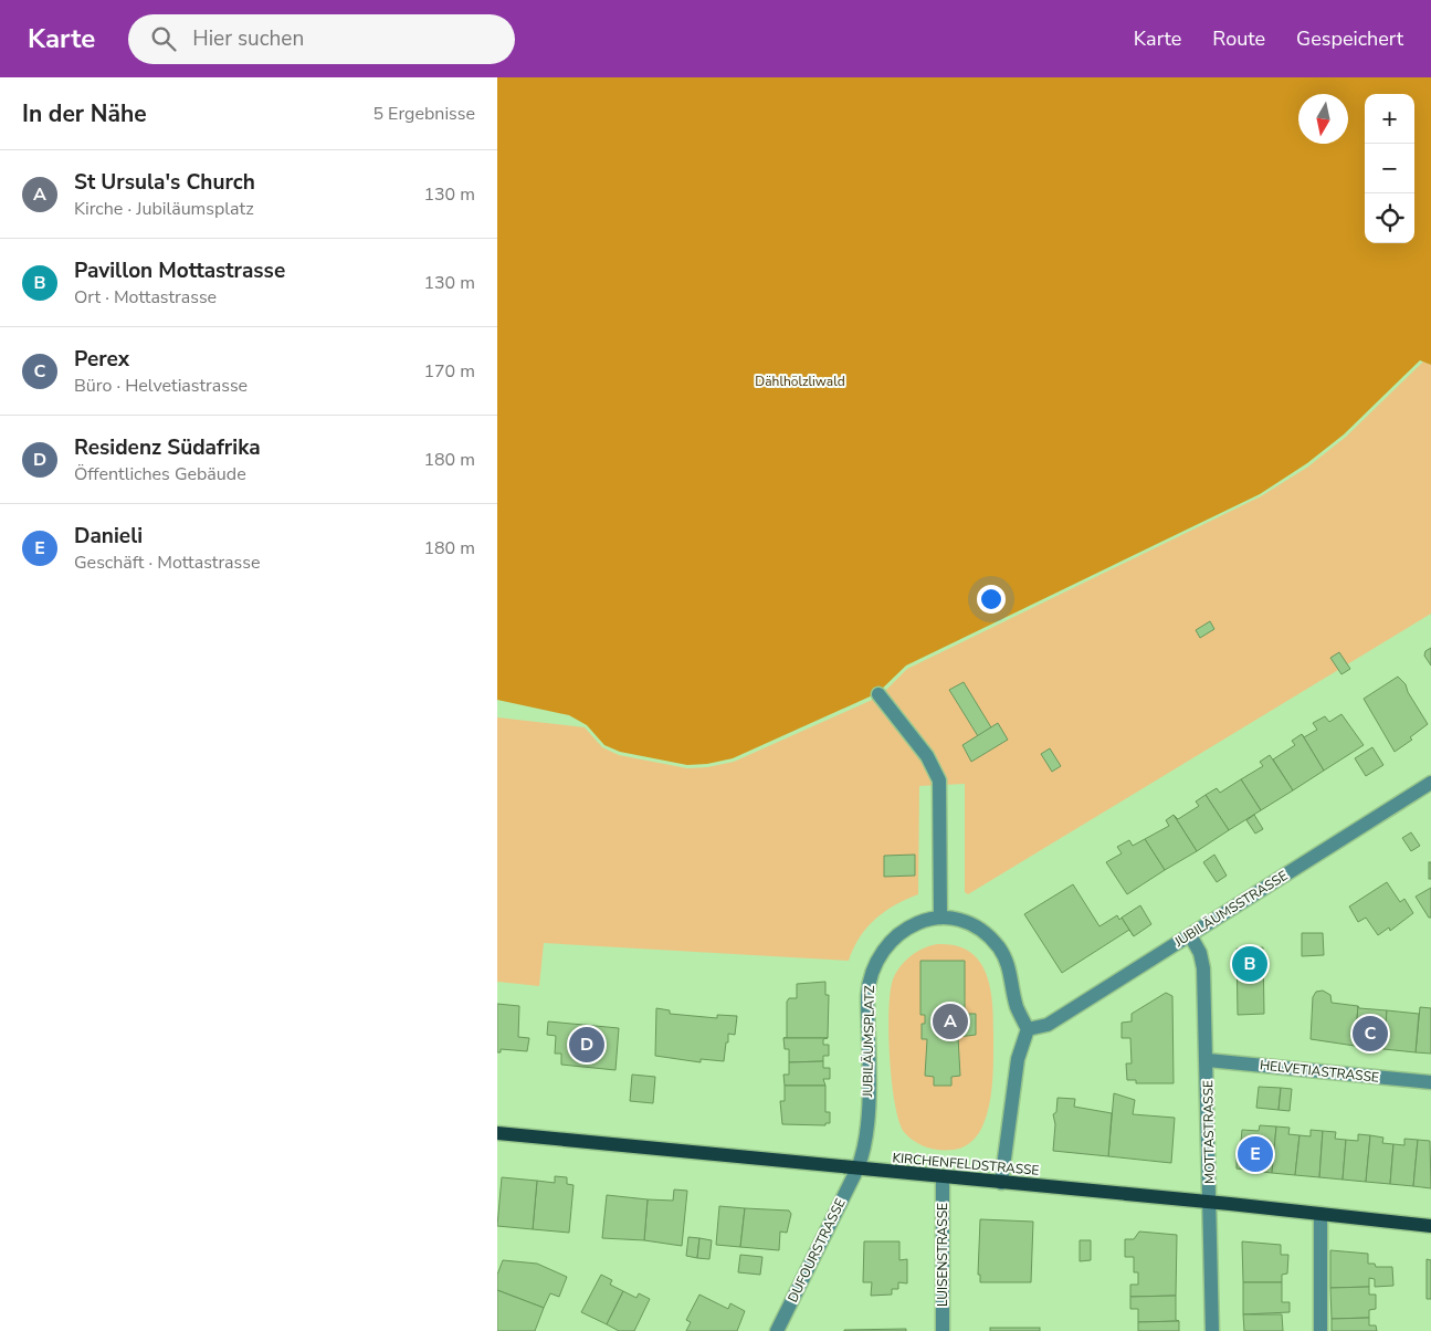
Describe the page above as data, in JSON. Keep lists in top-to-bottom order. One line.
{"streets":{"main road":["KIRCHENFELDSTRASSE"],"street":["JUBILÄUMSSTRASSE","JUBILÄUMSPLATZ","HELVETIASTRASSE","MOTTASTRASSE","DUFOURSTRASSE","LUISENSTRASSE"]},"crossings":[["JUBILÄUMSSTRASSE","JUBILÄUMSPLATZ"],["JUBILÄUMSSTRASSE","MOTTASTRASSE"],["JUBILÄUMSPLATZ","KIRCHENFELDSTRASSE"],["JUBILÄUMSPLATZ","DUFOURSTRASSE"],["HELVETIASTRASSE","MOTTASTRASSE"],["MOTTASTRASSE","KIRCHENFELDSTRASSE"],["KIRCHENFELDSTRASSE","DUFOURSTRASSE"],["KIRCHENFELDSTRASSE","LUISENSTRASSE"]],"parks":["Dählhölzliwald"],"north":"bottom","page":{"header":"Karte","search":"Hier suchen","nav":["Karte","Route","Gespeichert"],"heading":["In der Nähe","5 Ergebnisse"],"map_buttons":["+","−"],"list":[{"mark":"A","name":"St Ursula's Church","note":"Kirche · Jubiläumsplatz","value":"130 m"},{"mark":"B","name":"Pavillon Mottastrasse","note":"Ort · Mottastrasse","value":"130 m"},{"mark":"C","name":"Perex","note":"Büro · Helvetiastrasse","value":"170 m"},{"mark":"D","name":"Residenz Südafrika","note":"Öffentliches Gebäude","value":"180 m"},{"mark":"E","name":"Danieli","note":"Geschäft · Mottastrasse","value":"180 m"}],"pins":["B","A","C","D","E"]}}
